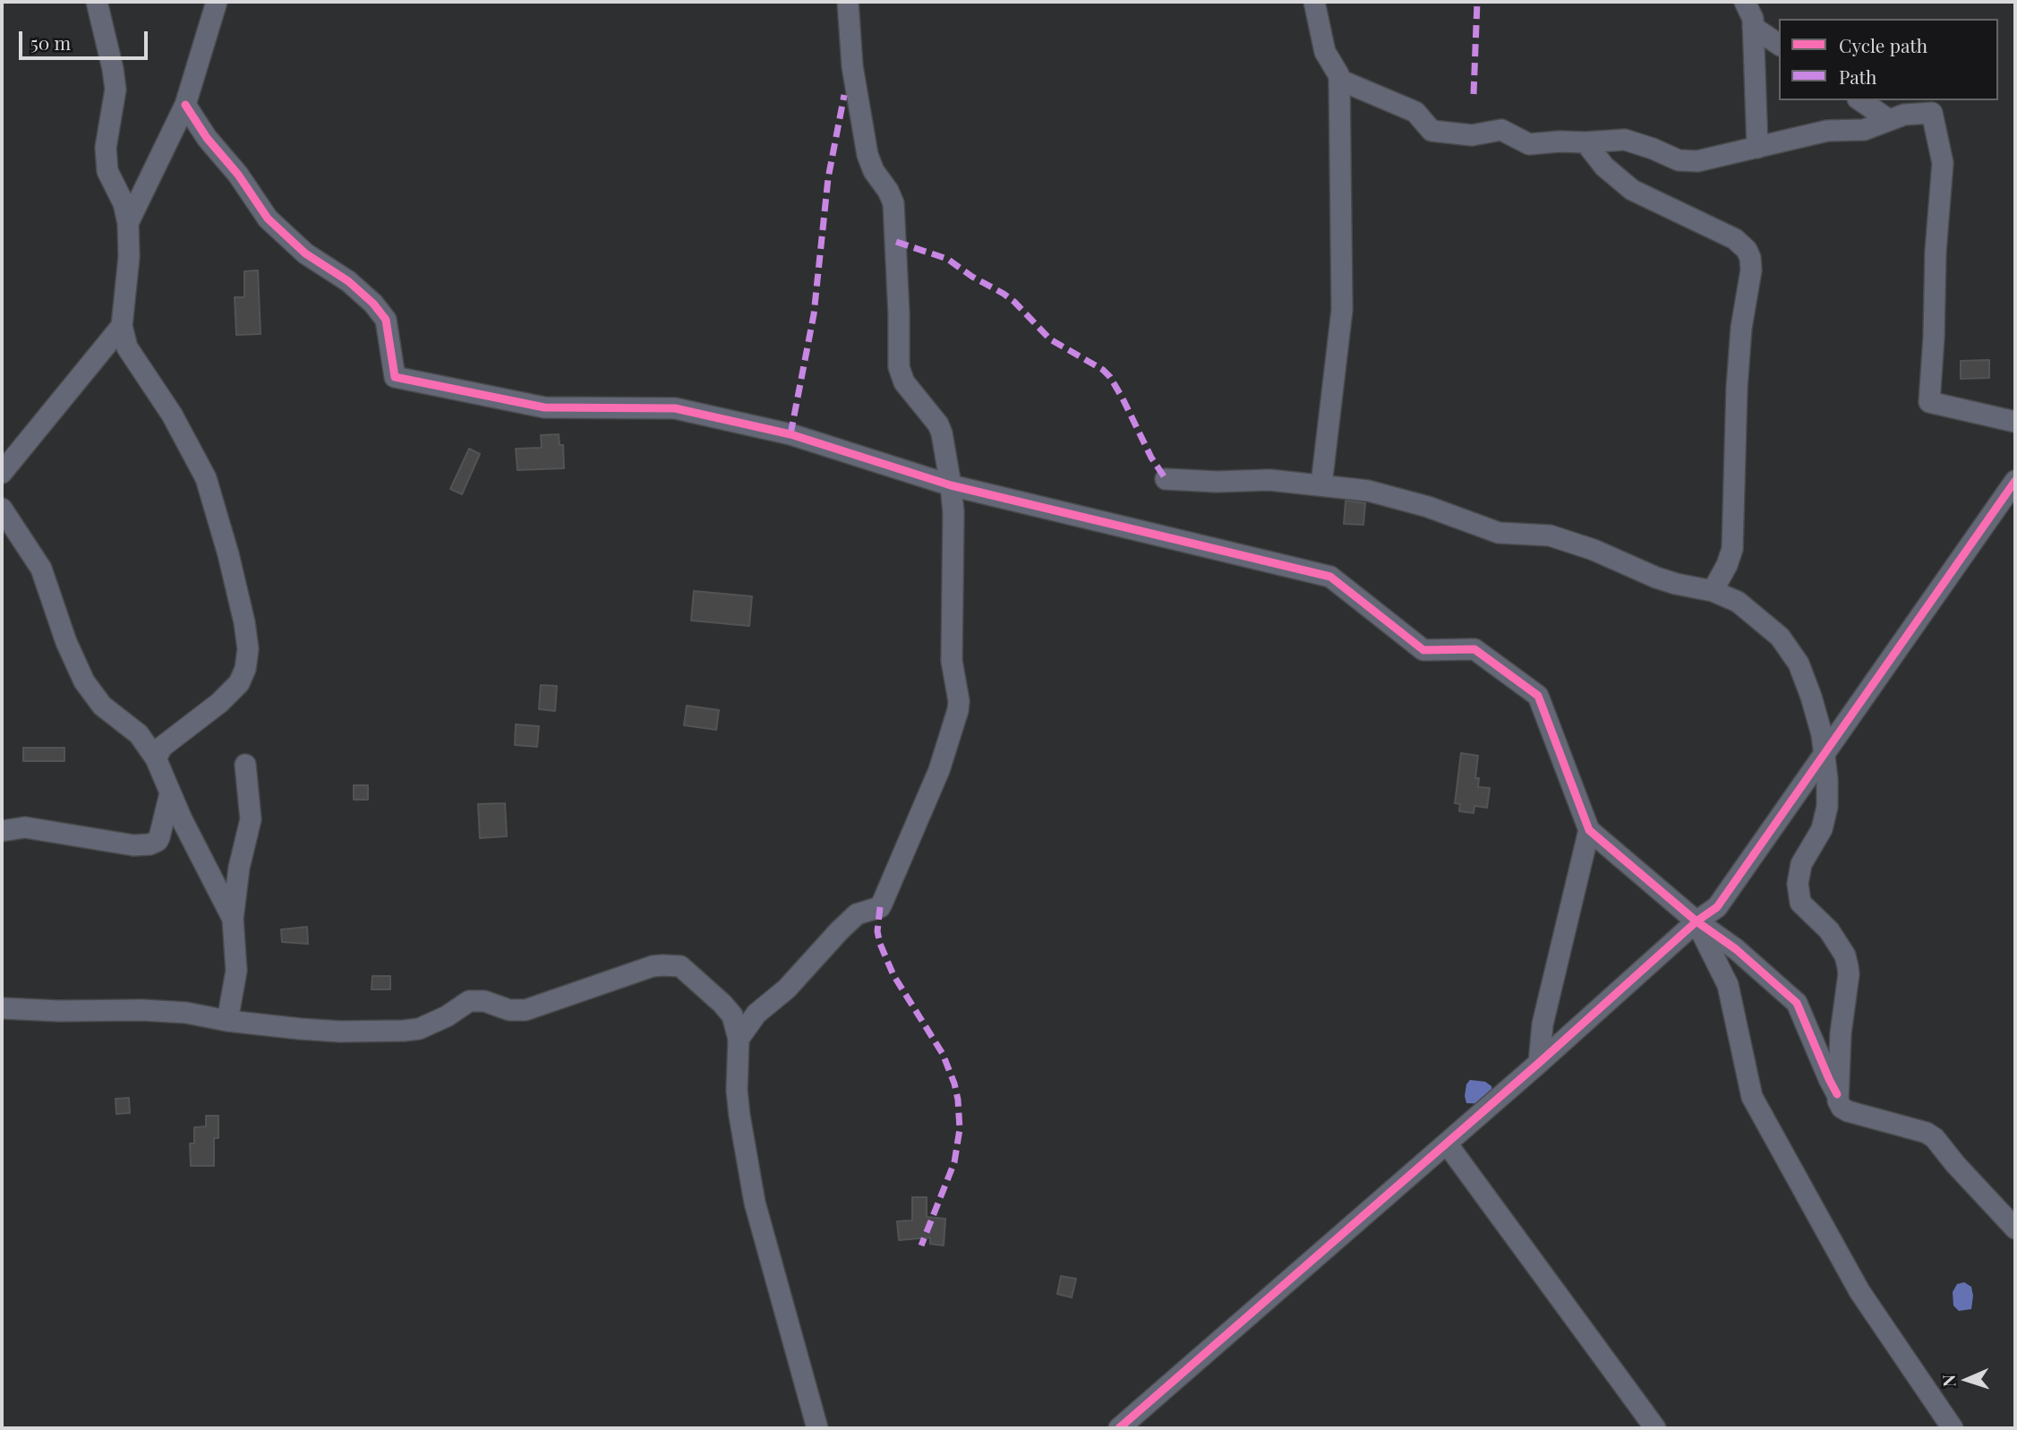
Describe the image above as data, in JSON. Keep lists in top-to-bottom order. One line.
{"legend":["Cycle path","Path"],"scale_bar":"50 m","north":"left"}
